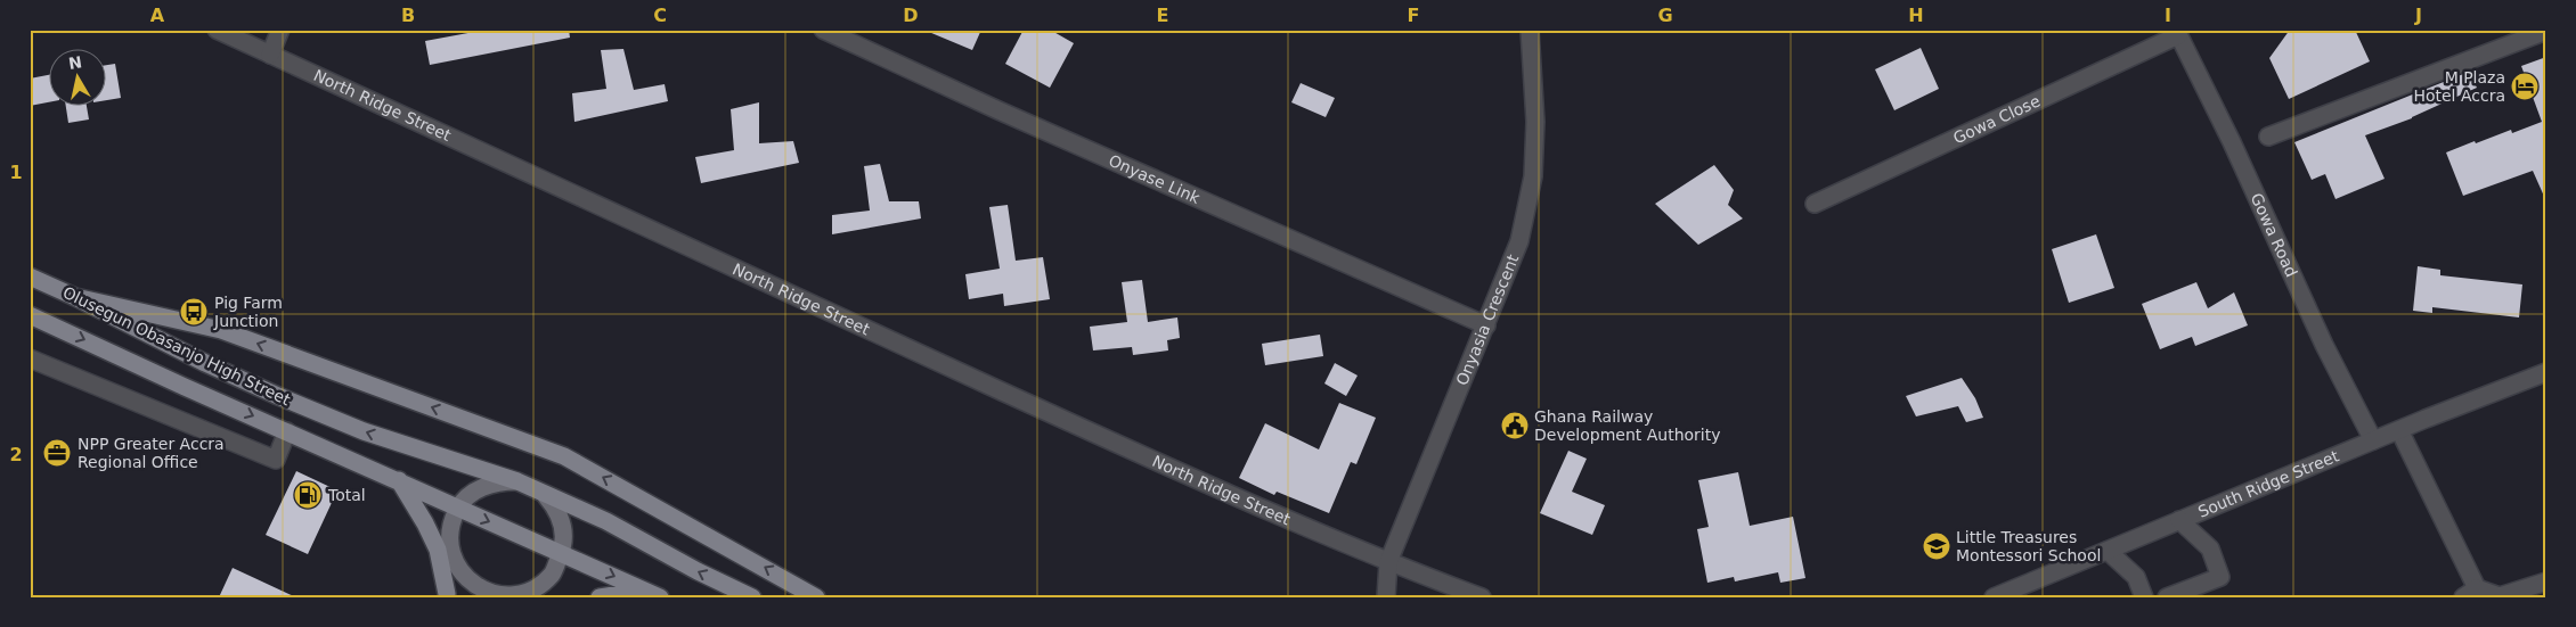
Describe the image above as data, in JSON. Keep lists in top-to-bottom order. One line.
{"streets":{"main road":["Olusegun Obasanjo High Street"],"street":["North Ridge Street","Gowa Close","Onyase Link","Gowa Road","Onyasia Crescent","South Ridge Street"]},"crossings":[["North Ridge Street","Onyasia Crescent"],["Gowa Close","Gowa Road"],["Onyase Link","Onyasia Crescent"],["Gowa Road","South Ridge Street"]],"places":{"hotel":["M Plaza Hotel Accra"],"bus stop":["Pig Farm Junction"],"public building":["Ghana Railway Development Authority"],"office":["NPP Greater Accra Regional Office"],"fuel station":["Total"],"school or university":["Little Treasures Montessori School"]},"north":"top","grid":{"columns":["A","B","C","D","E","F","G","H","I","J"],"rows":["1","2"]}}
